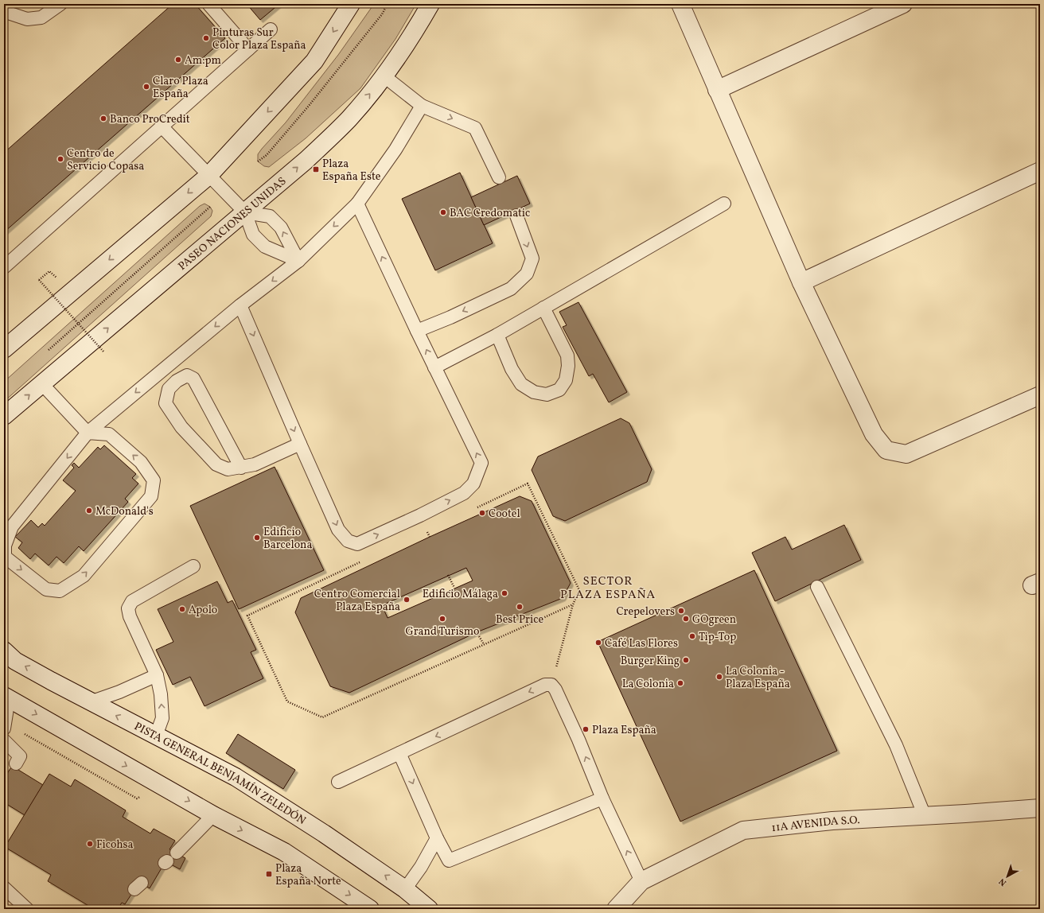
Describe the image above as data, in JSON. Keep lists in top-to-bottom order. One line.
{"streets":{"main road":["PASEO NACIONES UNIDAS","PISTA GENERAL BENJAMÍN ZELEDÓN","11A AVENIDA S.O."]},"districts":["SECTOR PLAZA ESPAÑA"],"places":{"other":["Pinturas Sur Color Plaza España","Am:pm","Claro Plaza España","Banco ProCredit","Centro de Servicio Copasa","BAC Credomatic","McDonald's","Cootel","Edificio Barcelona","Edificio Málaga","Centro Comercial Plaza España","Best Price","Apolo","Crepelovers","Grand Turismo","GOgreen","Tip-Top","Café Las Flores","Burger King","La Colonia - Plaza España","La Colonia","Plaza España","Ficohsa"],"transit":["Plaza España Este","Plaza España Norte"]},"north":"bottom left"}
